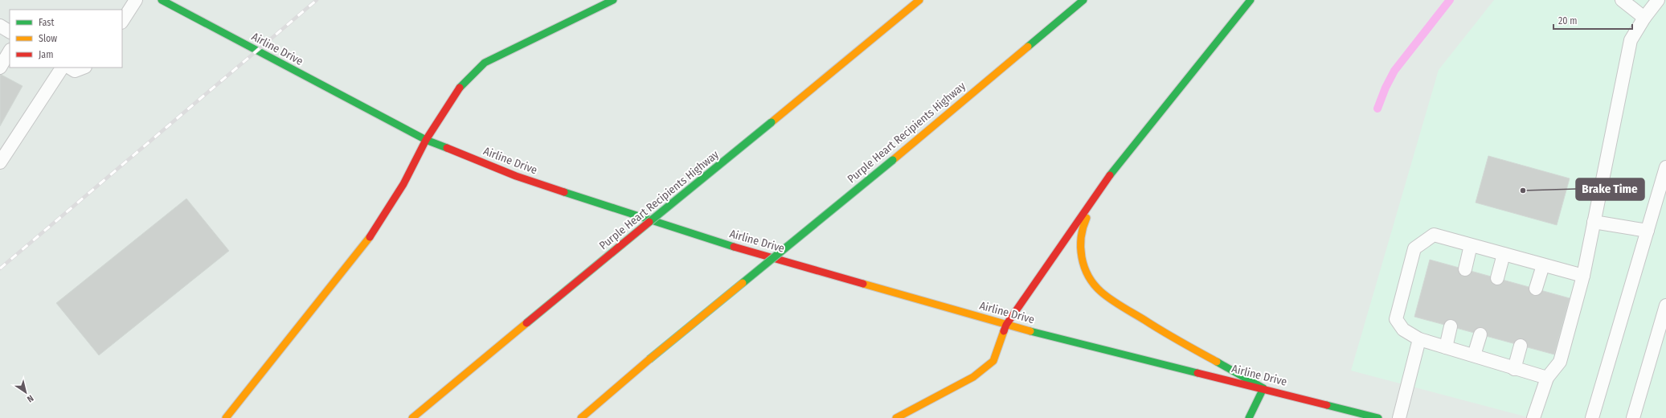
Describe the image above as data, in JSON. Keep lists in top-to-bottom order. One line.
{"streets":{"main road":["Airline Drive","Purple Heart Recipients Highway"]},"places":["Brake Time"],"legend":["Fast","Slow","Jam"],"scale_bar":"20 m","north":"bottom right"}
